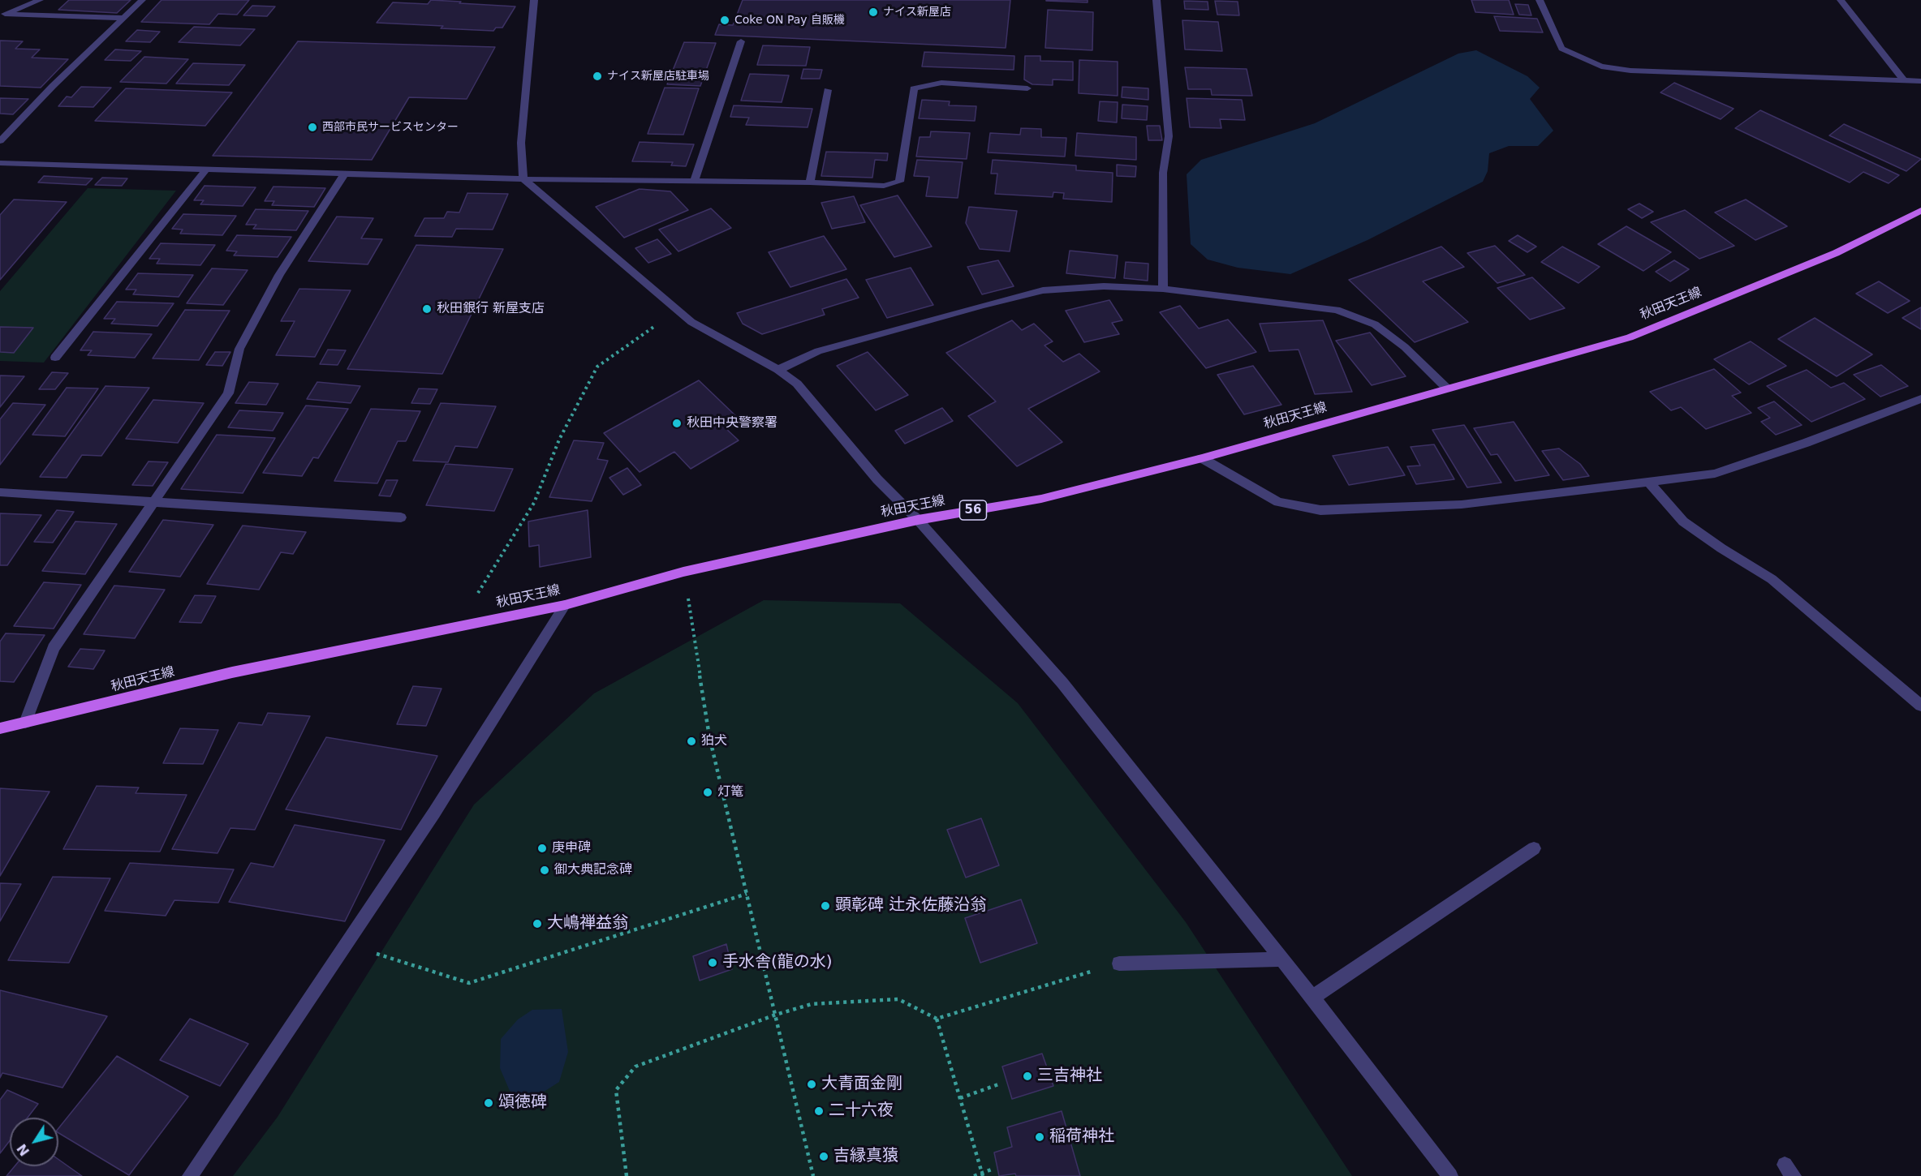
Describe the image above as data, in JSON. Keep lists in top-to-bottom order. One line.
{"streets":{"main road":["秋田天王線","56"]},"places":["ナイス新屋店","Coke ON Pay 自販機","ナイス新屋店駐車場","西部市民サービスセンター","秋田銀行 新屋支店","秋田中央警察署","狛犬","灯篭","庚申碑","御大典記念碑","顕彰碑 辻永佐藤沿翁","大嶋禅益翁","手水舎(龍の水)","三吉神社","大青面金剛","頌徳碑","二十六夜","稲荷神社","吉縁真猿"],"north":"bottom left"}
